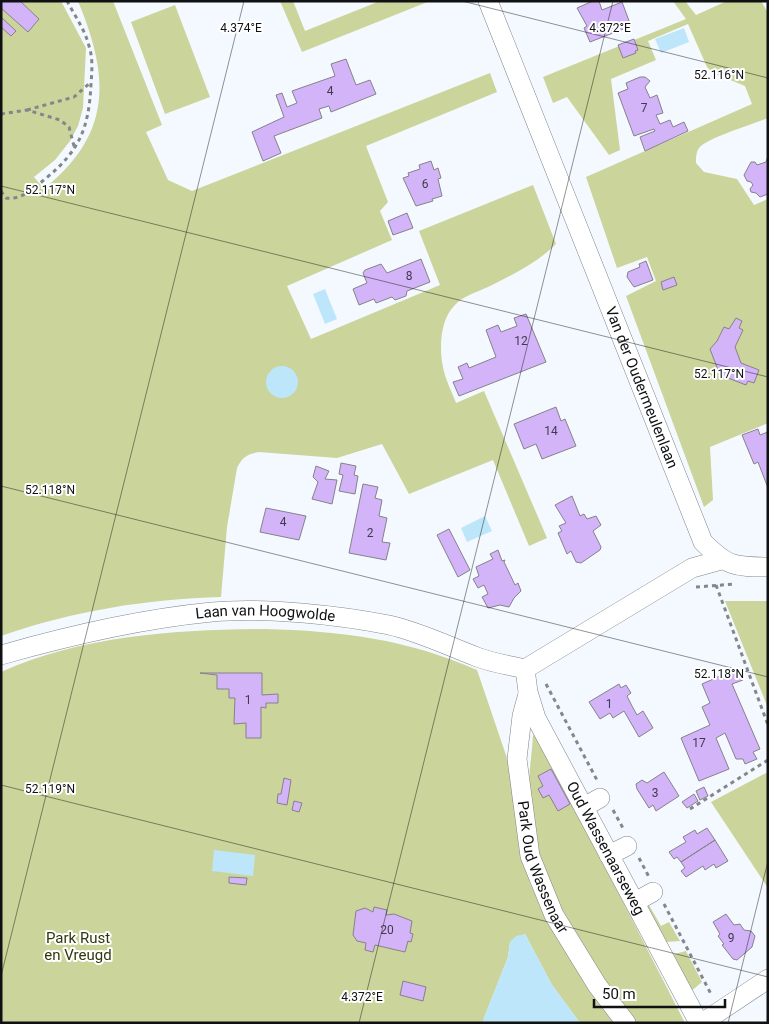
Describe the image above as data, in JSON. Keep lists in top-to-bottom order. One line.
{"streets":{"street":["Van der Oudermeulenlaan","Laan van Hoogwolde","Oud Wassenaarseweg","Park Oud Wassenaar"]},"crossings":[["Laan van Hoogwolde","Oud Wassenaarseweg"],["Oud Wassenaarseweg","Park Oud Wassenaar"]],"parks":["Park Rust en Vreugd"],"house_numbers":["4","7","6","8","12","14","4","2","1","1","17","3","20","9"],"scale_bar":"50 m","coordinates":["4.374°E","4.372°E","52.116°N","52.117°N","52.118°N","52.119°N"]}
